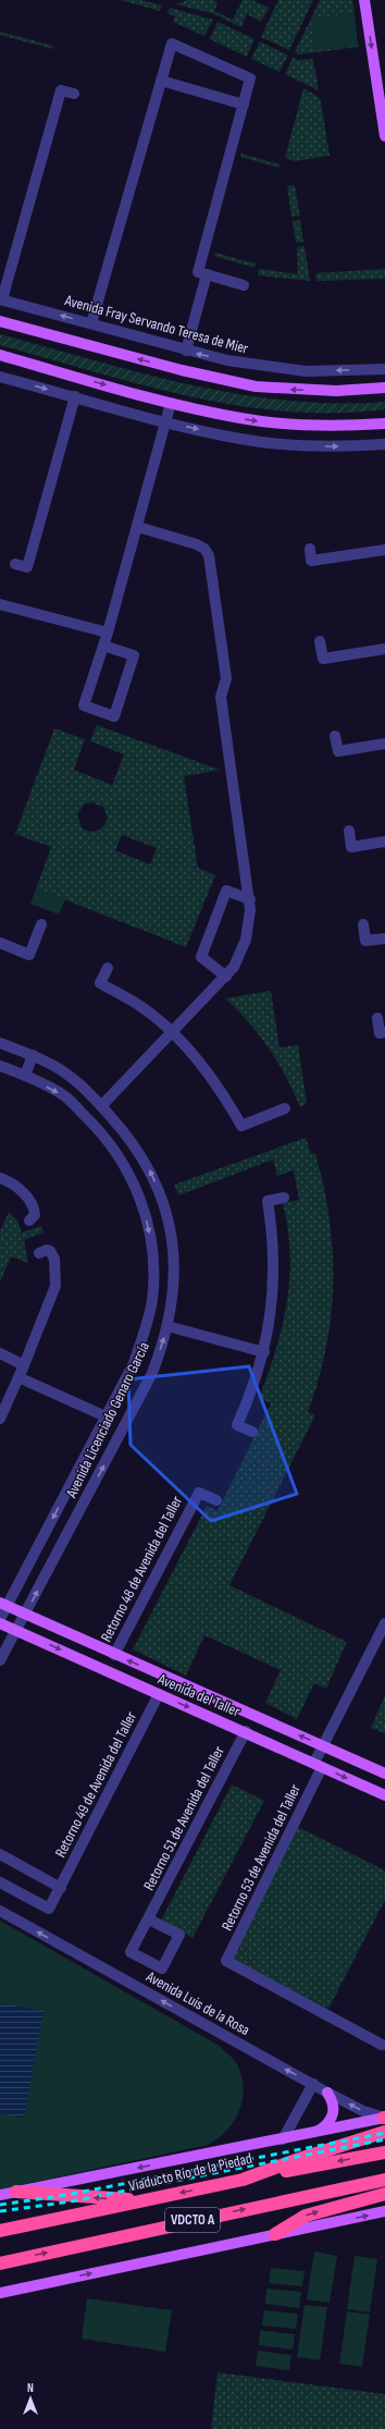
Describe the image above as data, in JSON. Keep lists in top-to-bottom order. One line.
{"streets":{"highway":["Viaducto Río de la Piedad","VDCTO A"],"main road":["Avenida del Taller"],"street":["Avenida Fray Servando Teresa de Mier","Avenida Licenciado Genaro García","Retorno 48 de Avenida del Taller","Retorno 49 de Avenida del Taller","Retorno 51 de Avenida del Taller","Retorno 53 de Avenida del Taller","Avenida Luis de la Rosa"]},"crossings":[["Avenida Licenciado Genaro García","Avenida del Taller"],["Retorno 48 de Avenida del Taller","Avenida del Taller"],["Avenida del Taller","Retorno 49 de Avenida del Taller"],["Avenida del Taller","Retorno 51 de Avenida del Taller"],["Avenida del Taller","Retorno 53 de Avenida del Taller"],["Avenida Luis de la Rosa","Viaducto Río de la Piedad"]],"one_way":["Avenida Luis de la Rosa"],"north":"top"}
